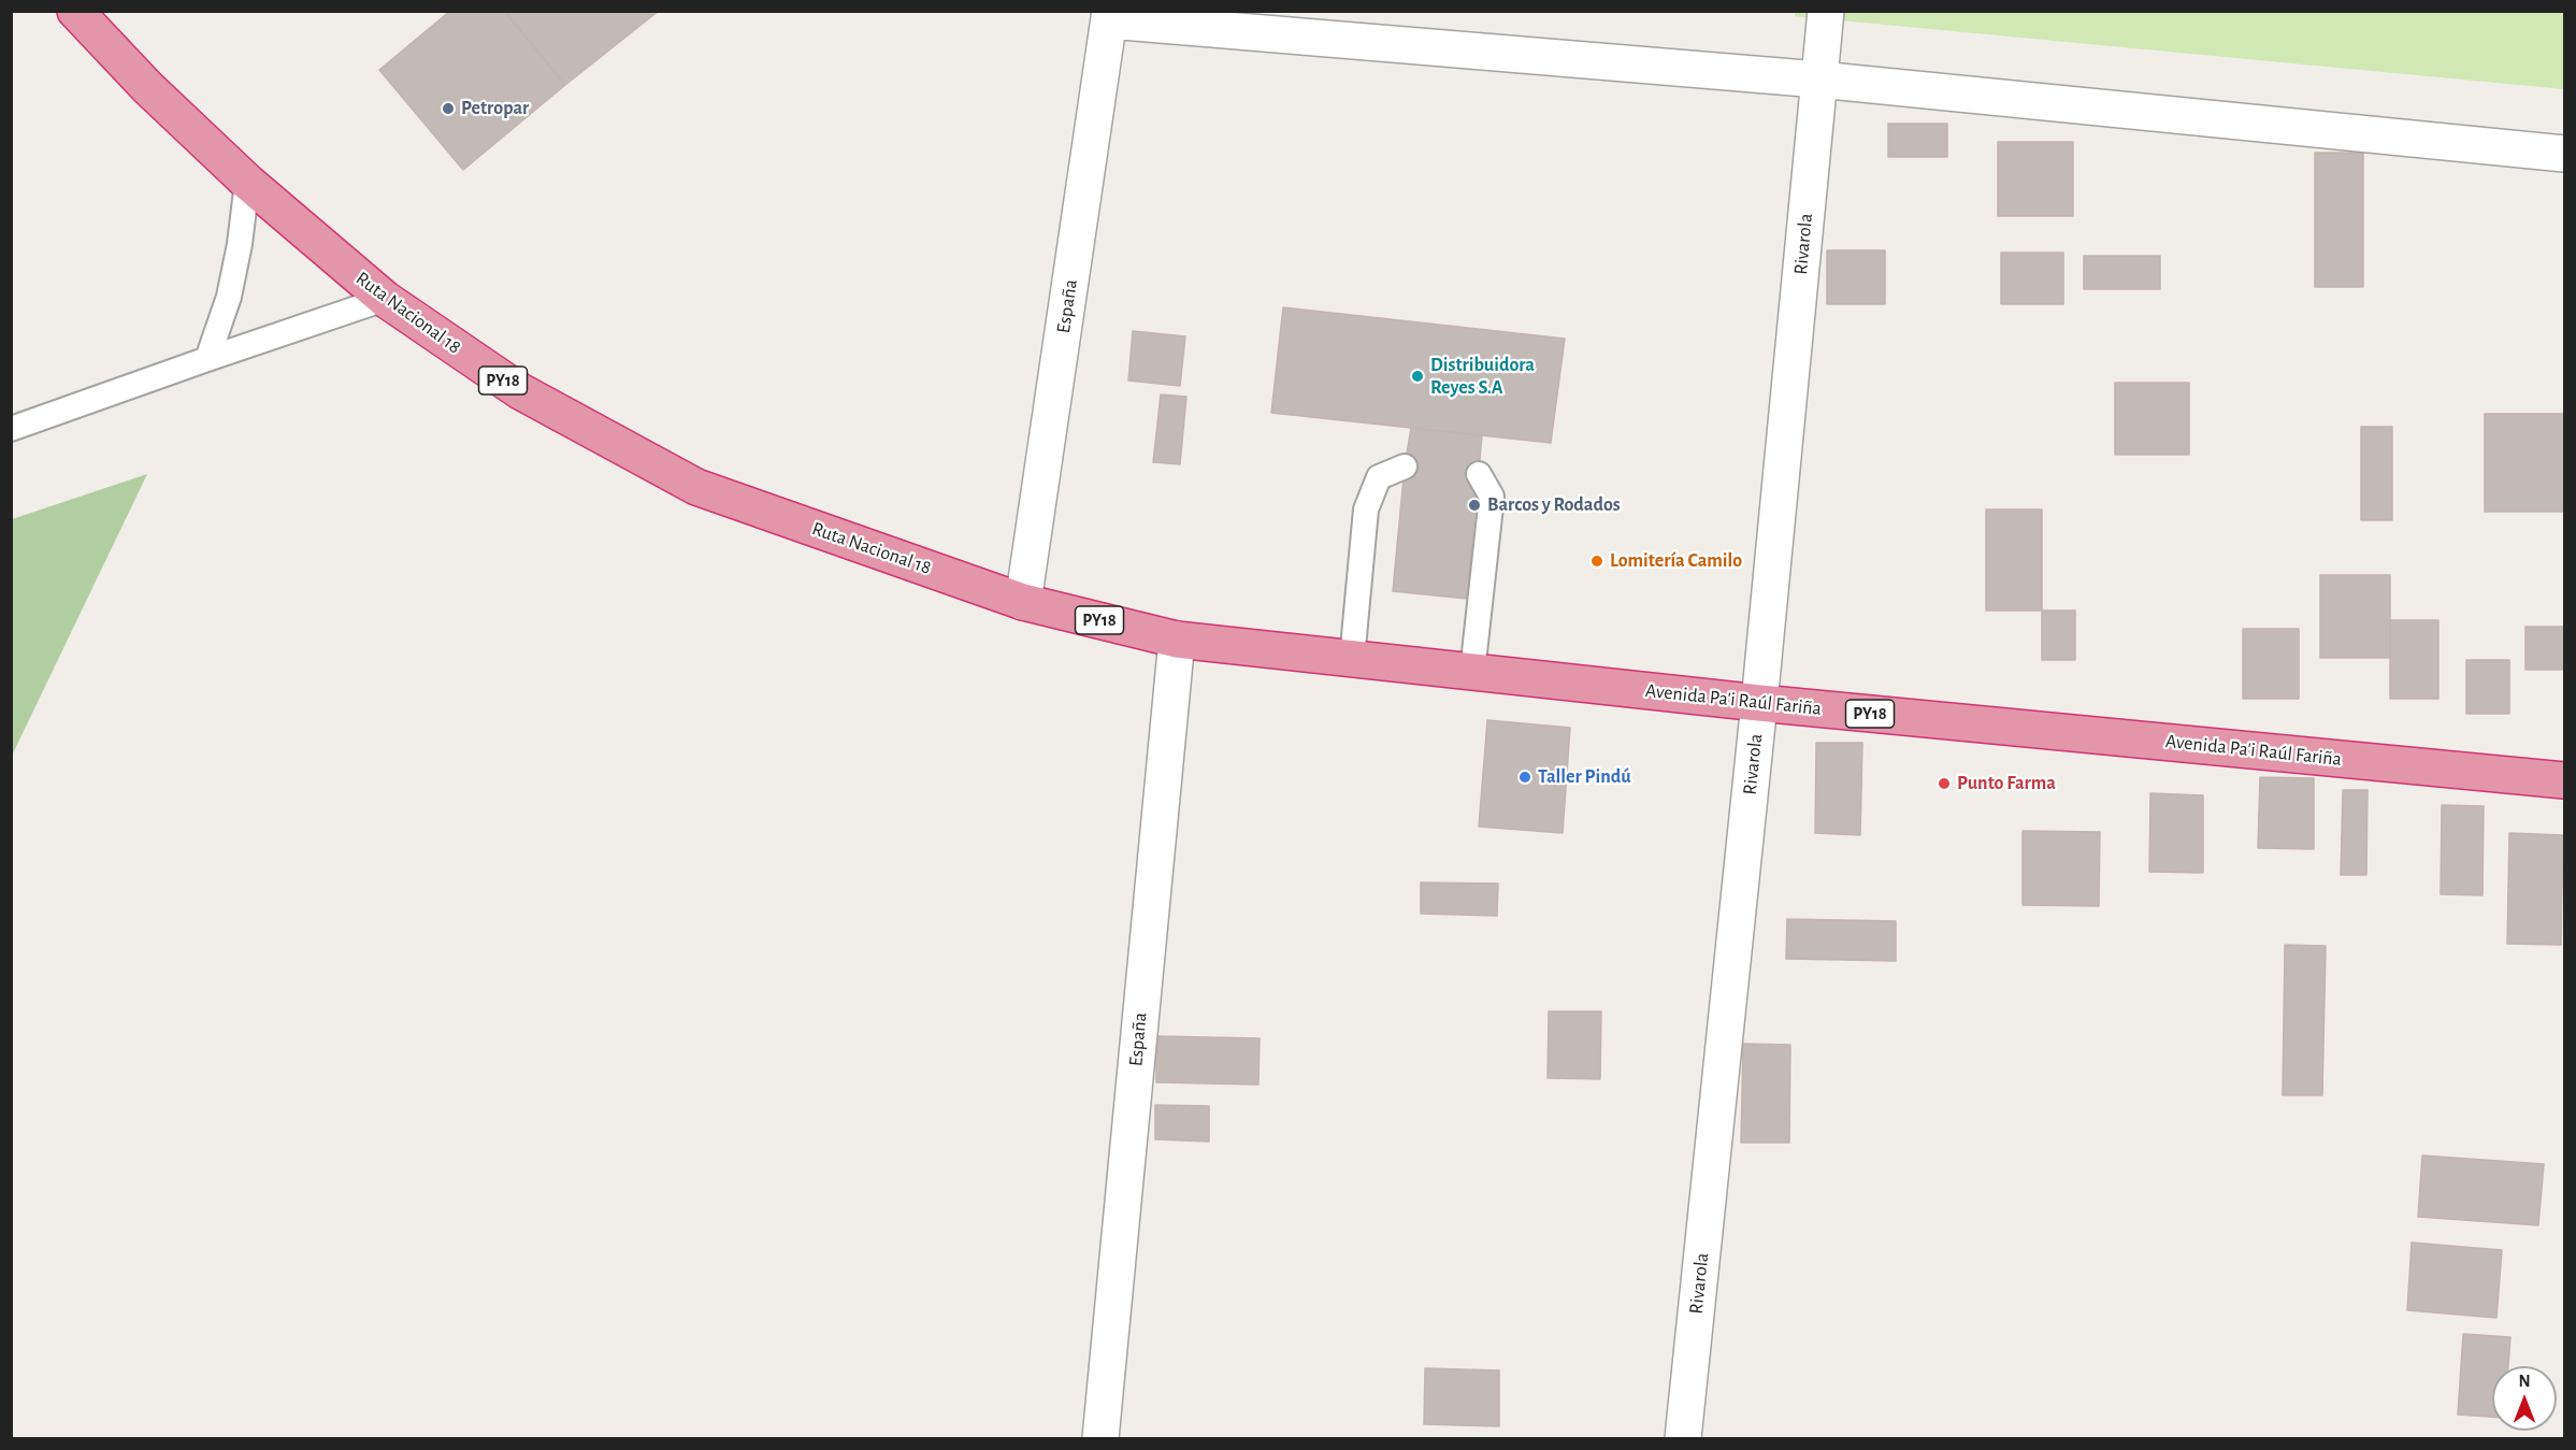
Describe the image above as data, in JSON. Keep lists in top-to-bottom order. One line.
{"streets":{"highway":["Ruta Nacional 18","PY18","Avenida Pa'i Raúl Fariña"],"street":["Rivarola","España"]},"crossings":[["Rivarola","Avenida Pa'i Raúl Fariña"],["España","Ruta Nacional 18"],["España","Avenida Pa'i Raúl Fariña"],["Ruta Nacional 18","Avenida Pa'i Raúl Fariña"]],"places":["Petropar","Distribuidora Reyes S.A","Barcos y Rodados","Lomitería Camilo","Taller Pindú","Punto Farma"],"north":"top"}
